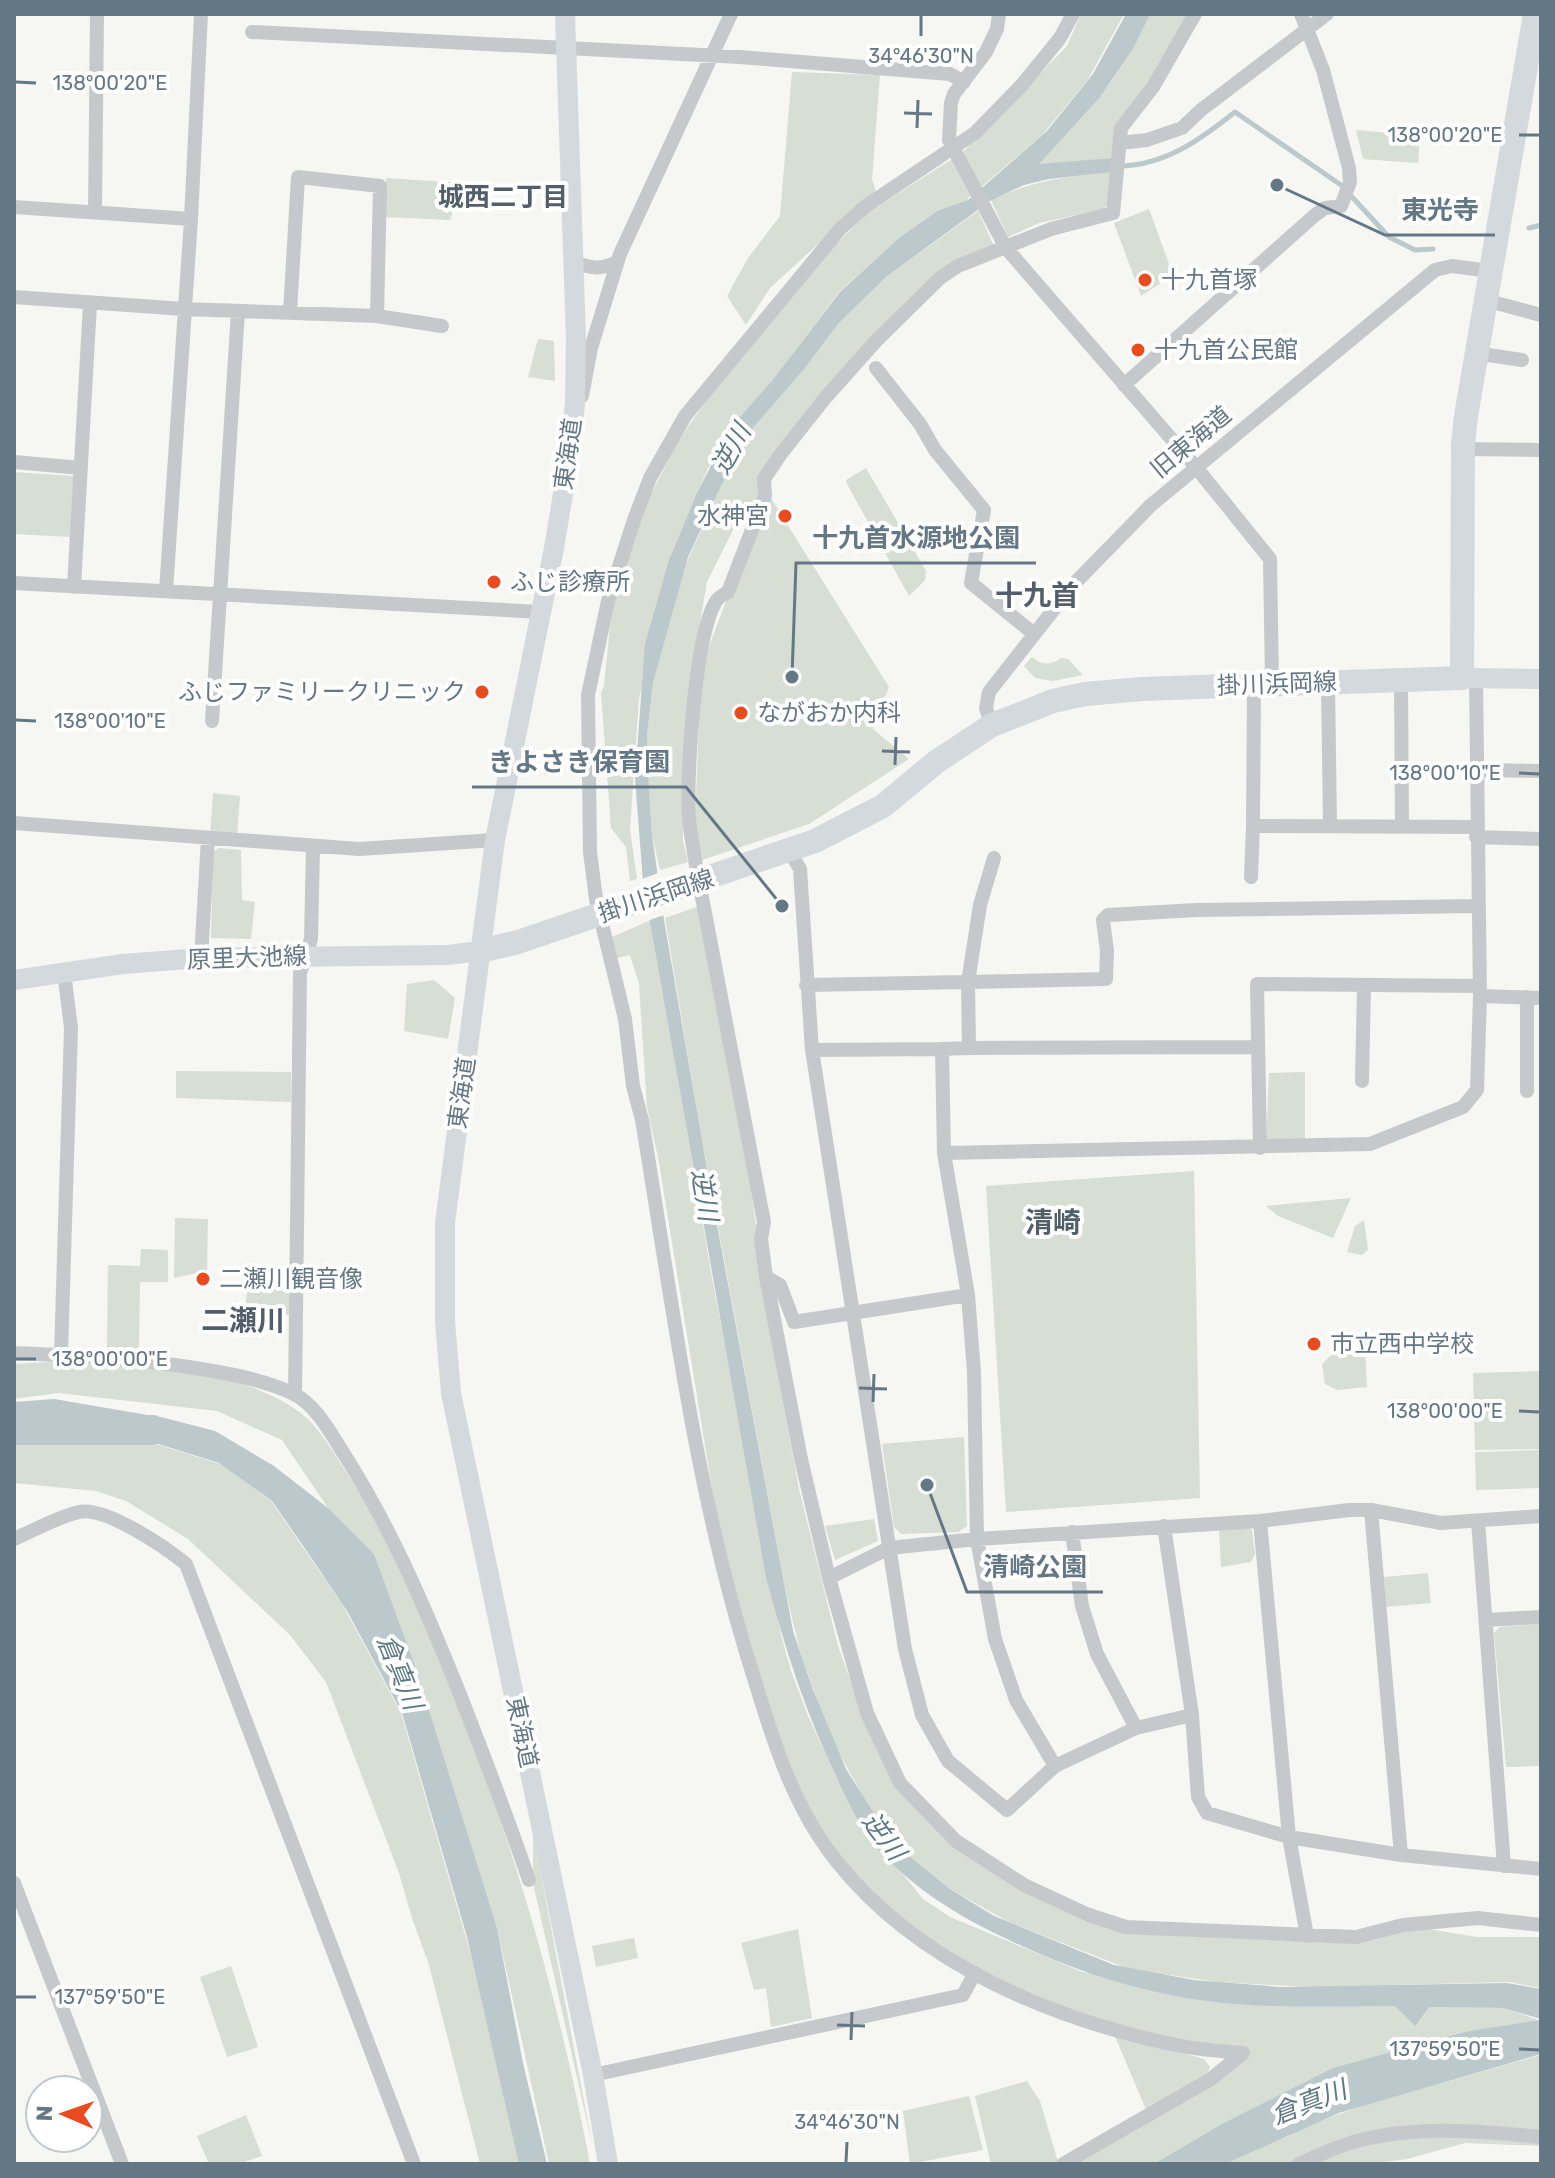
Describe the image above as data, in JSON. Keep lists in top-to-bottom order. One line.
{"streets":{"main road":["東海道","掛川浜岡線","原里大池線"],"street":["旧東海道"]},"crossings":[["旧東海道","掛川浜岡線"],["東海道","掛川浜岡線"],["東海道","原里大池線"],["掛川浜岡線","原里大池線"]],"districts":["城西二丁目","十九首","清崎","二瀬川"],"water":["逆川","倉真川"],"places":["東光寺","十九首塚","十九首公民館","水神宮","ふじ診療所","十九首水源地公園","ふじファミリークリニック","ながおか内科","きよさき保育園","二瀬川観音像","市立西中学校","清崎公園"],"north":"left","coordinates":["34°46'30\"N","138°00'20\"E","138°00'10\"E","138°00'00\"E","137°59'50\"E"]}
